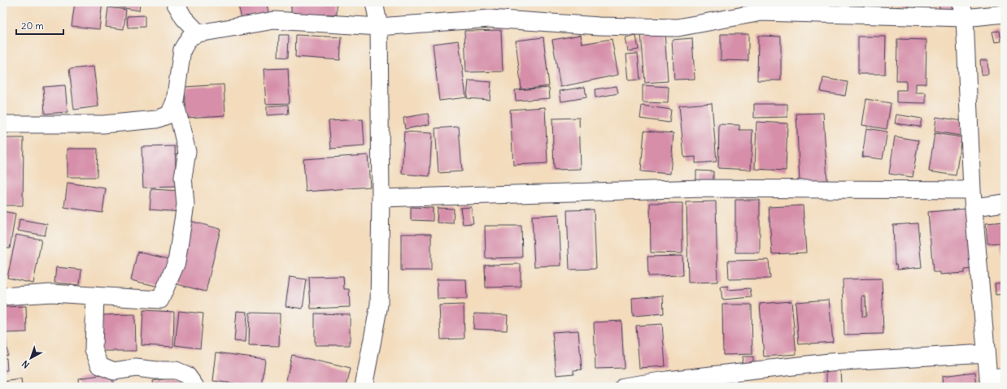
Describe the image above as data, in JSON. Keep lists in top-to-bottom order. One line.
{"scale_bar":"20 m","north":"bottom left"}
